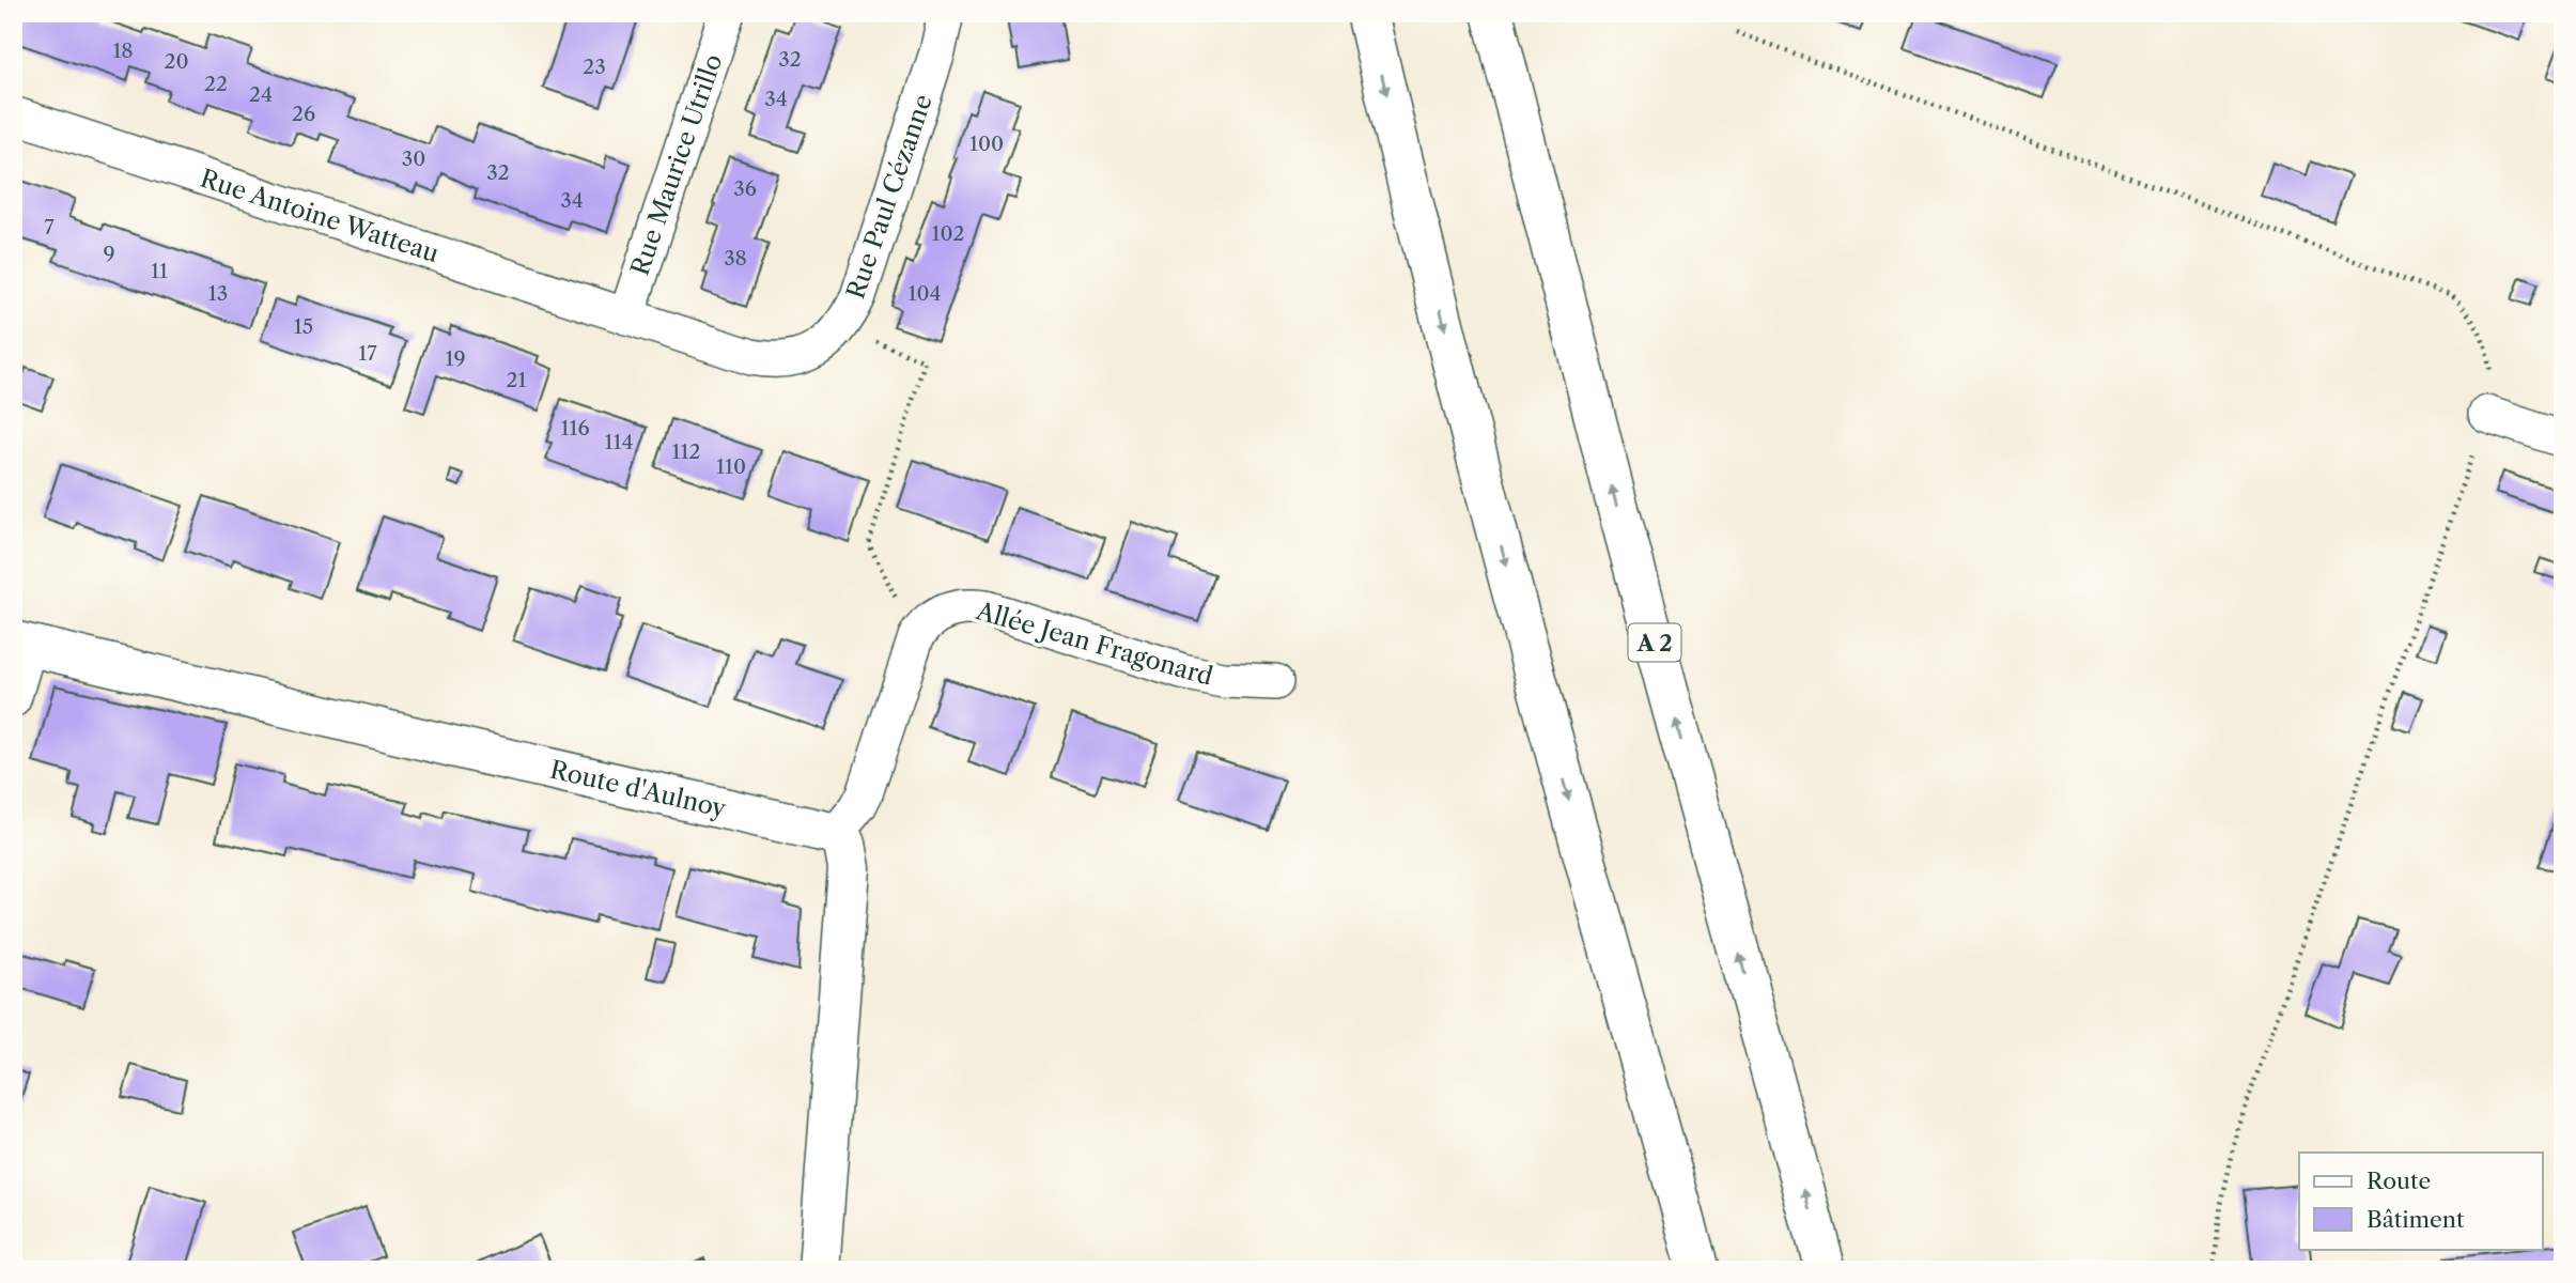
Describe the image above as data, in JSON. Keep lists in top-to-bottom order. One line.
{"streets":{"main road":["A 2","Route d'Aulnoy"],"street":["Rue Maurice Utrillo","Rue Paul Cézanne","Rue Antoine Watteau","Allée Jean Fragonard"]},"crossings":[["Rue Maurice Utrillo","Rue Paul Cézanne"],["Rue Maurice Utrillo","Rue Antoine Watteau"],["Rue Paul Cézanne","Rue Antoine Watteau"],["Allée Jean Fragonard","Route d'Aulnoy"]],"house_numbers":["18","32","20","23","22","24","34","26","100","30","32","36","34","7","102","9","38","11","13","104","15","17","19","21","116","114","112","110"],"legend":["Route","Bâtiment"]}
